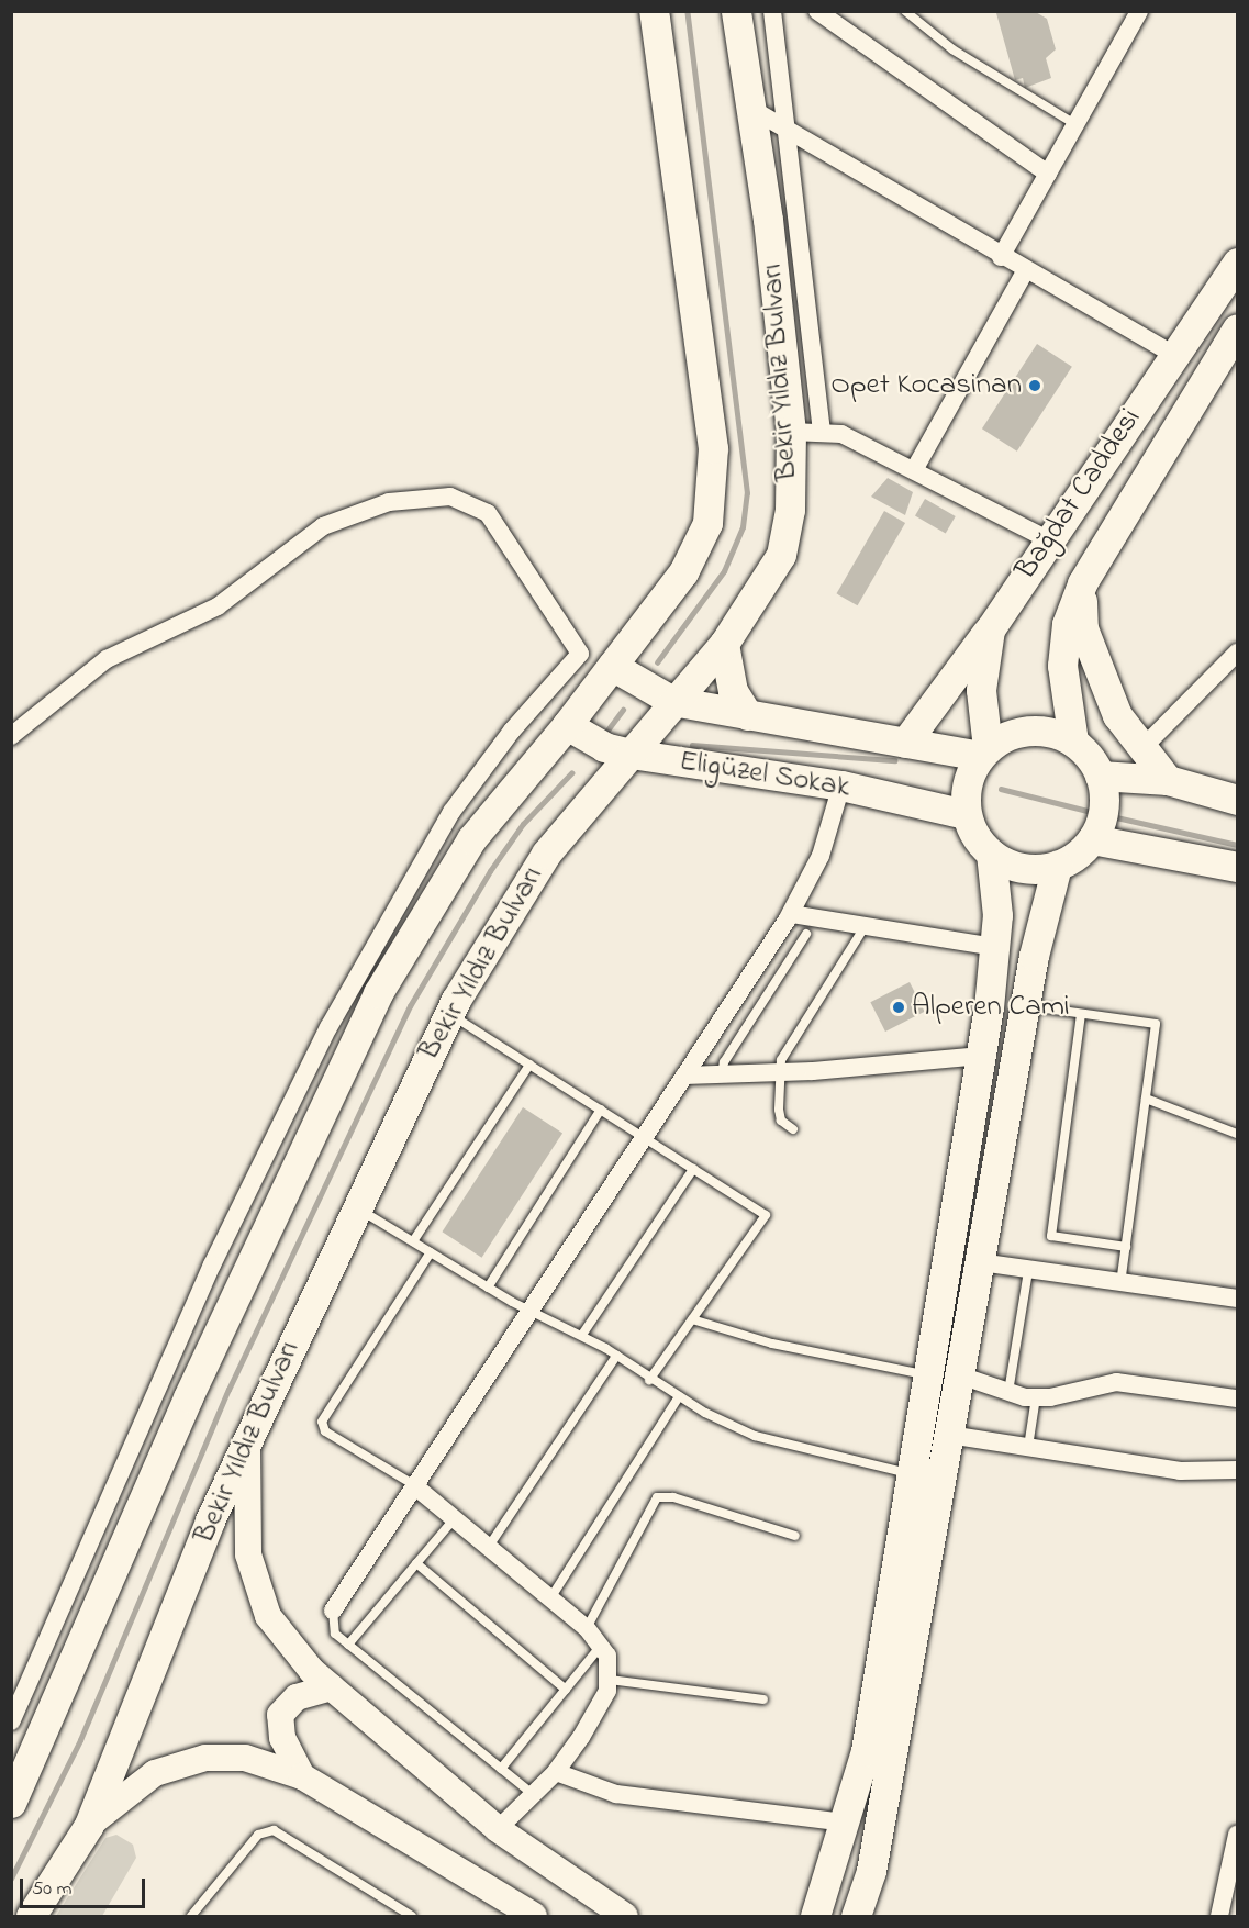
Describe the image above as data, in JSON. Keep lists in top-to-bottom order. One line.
{"streets":{"main road":["Bekir Yıldız Bulvarı","Bağdat Caddesi","Eligüzel Sokak"]},"crossings":[["Bekir Yıldız Bulvarı","Eligüzel Sokak"],["Bağdat Caddesi","Eligüzel Sokak"]],"places":["Opet Kocasinan","Alperen Cami"],"scale_bar":"50 m"}
